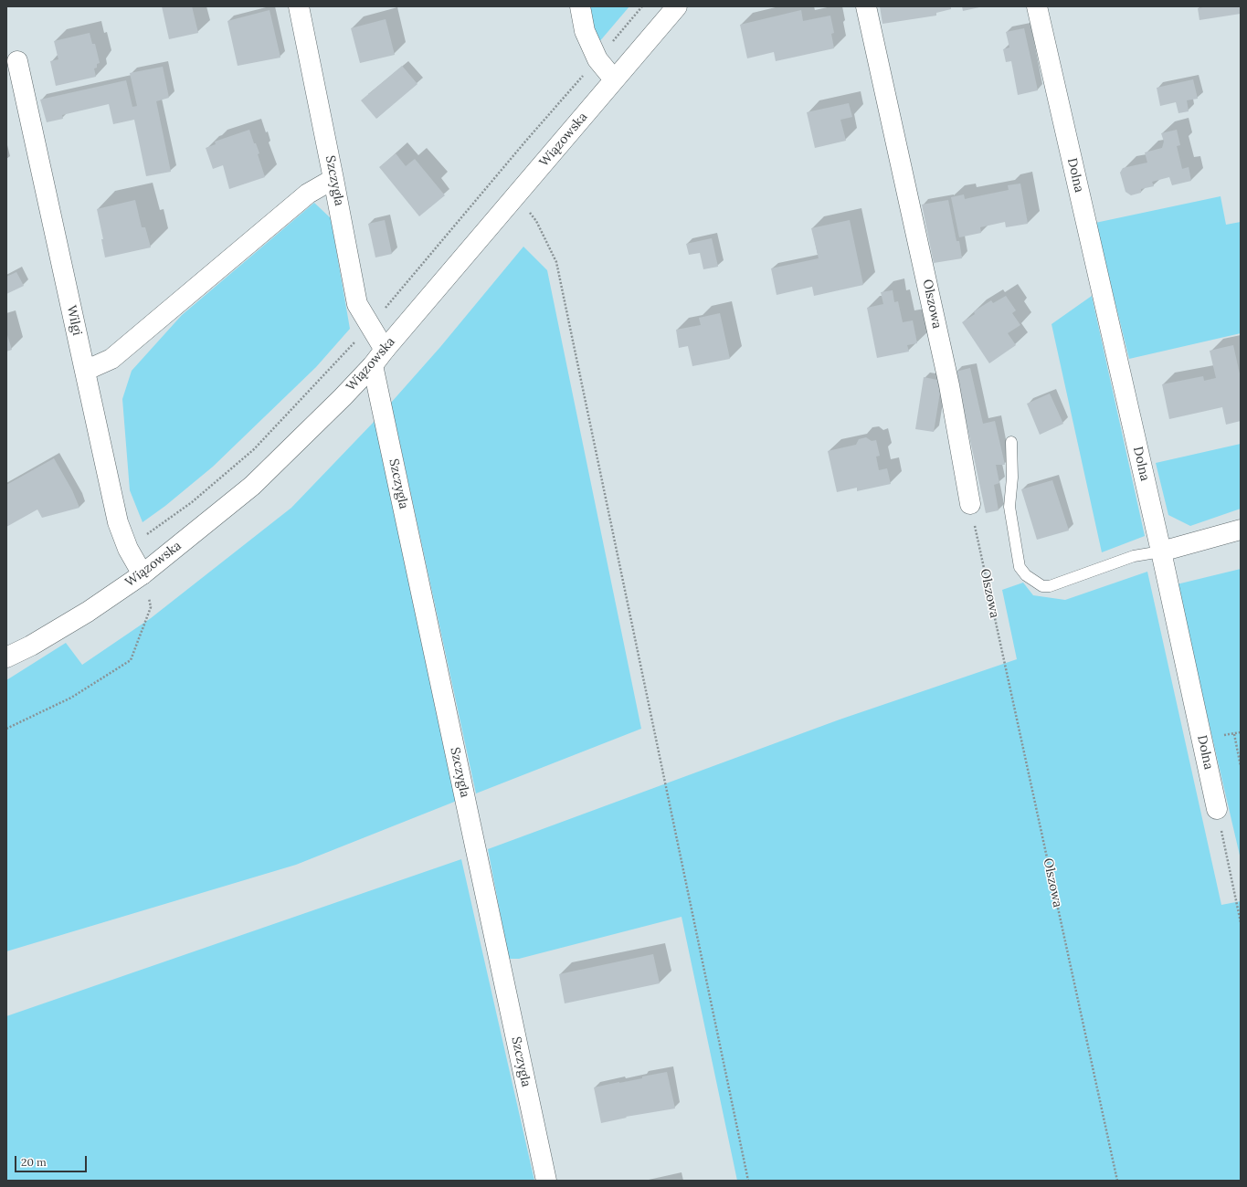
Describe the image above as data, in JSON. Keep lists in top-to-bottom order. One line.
{"streets":{"street":["Wiązowska","Dolna","Szczygla","Olszowa","Wilgi"]},"crossings":[["Wiązowska","Szczygla"],["Wiązowska","Wilgi"]],"scale_bar":"20 m"}
